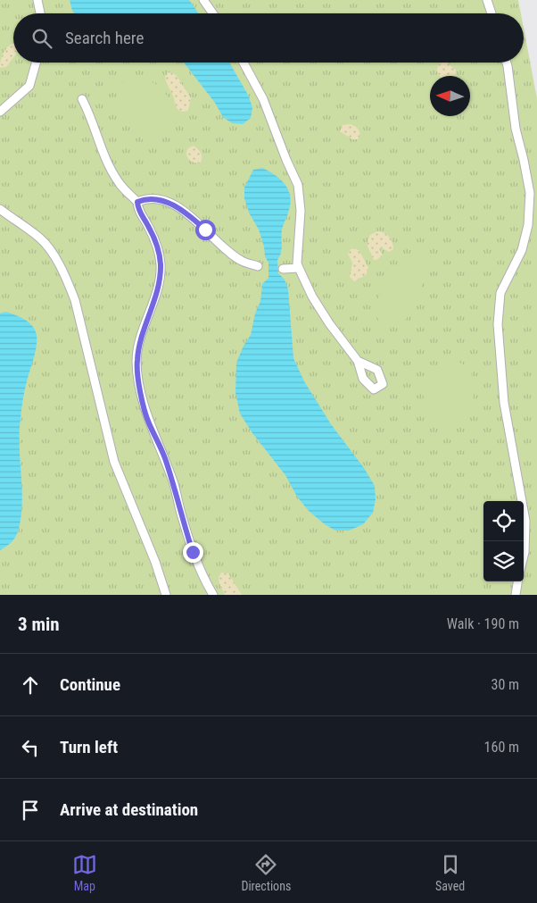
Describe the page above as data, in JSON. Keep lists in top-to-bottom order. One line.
{"north":"left","page":{"search":"Search here","heading":["3 min","Walk · 190 m"],"list":[["Continue","30 m"],["Turn left","160 m"],"Arrive at destination"],"nav":["Map","Directions","Saved"]}}
